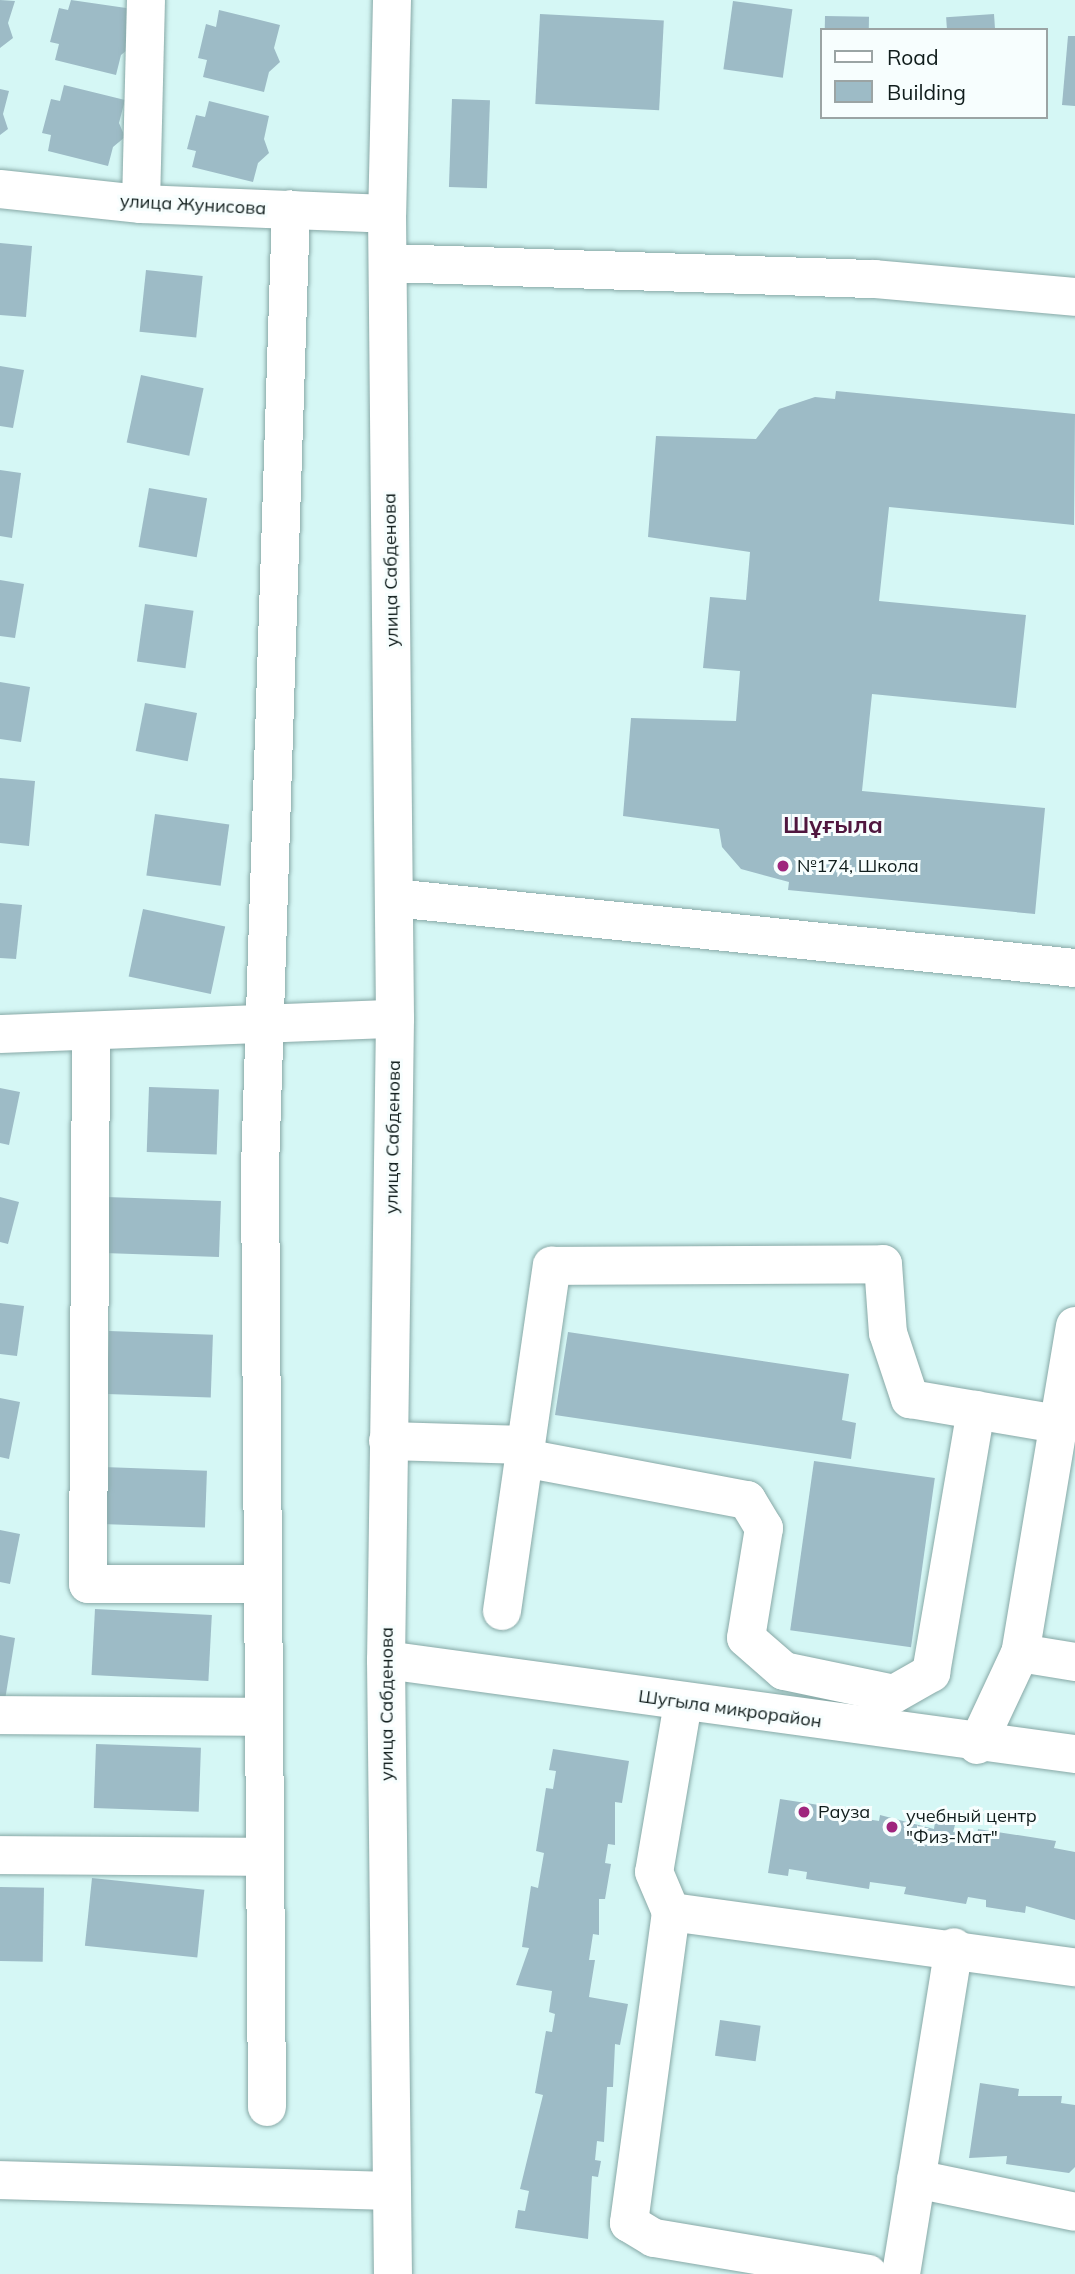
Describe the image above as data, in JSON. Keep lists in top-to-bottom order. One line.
{"streets":{"street":["улица Жунисова","улица Сабденова","Шугыла микрорайон"]},"crossings":[["улица Жунисова","улица Сабденова"],["улица Сабденова","Шугыла микрорайон"]],"districts":["Шұғыла"],"places":["№174, Школа","Рауза","учебный центр \"Физ-Мат\""],"legend":["Road","Building"]}
